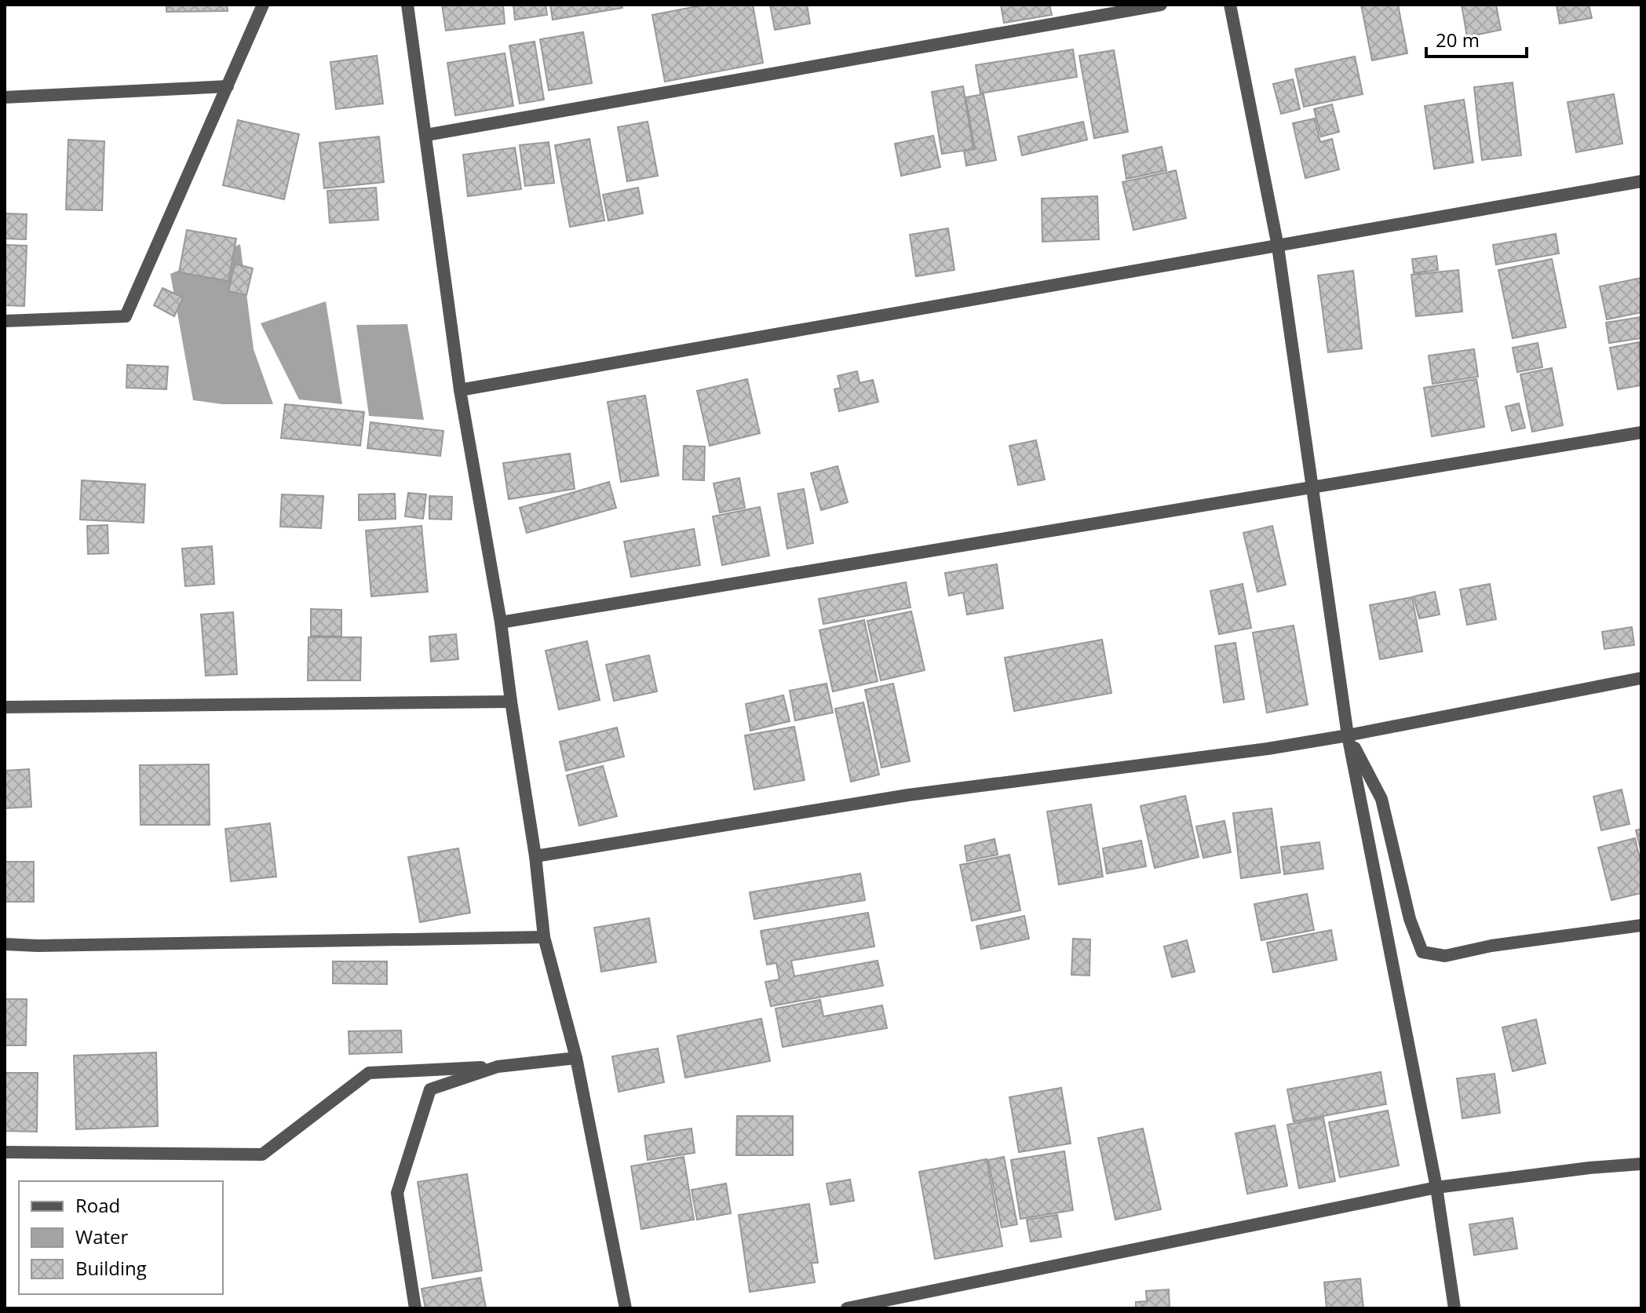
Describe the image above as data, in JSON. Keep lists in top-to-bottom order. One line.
{"legend":["Road","Water","Building"],"scale_bar":"20 m"}
